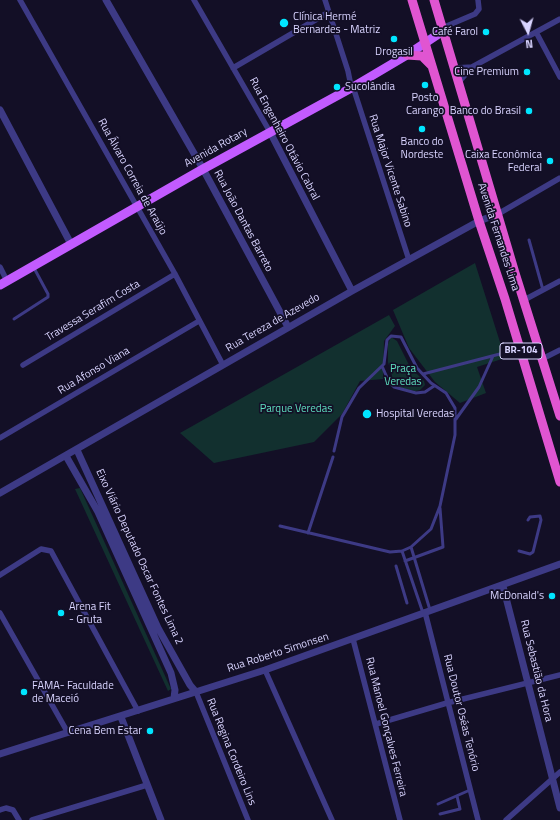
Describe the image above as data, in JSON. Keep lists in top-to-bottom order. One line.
{"streets":{"highway":["Avenida Fernandes Lima","BR-104"],"main road":["Avenida Rotary"],"street":["Rua Engenheiro Otávio Cabral","Rua Major Vicente Sabino","Rua Álvaro Correia de Araújo","Rua João Dantas Barreto","Travessa Serafim Costa","Rua Tereza de Azevedo","Rua Afonso Viana","Eixo Viário Deputado Oscar Fontes Lima 2","Rua Roberto Simonsen","Rua Sebastião da Hora","Rua Doutor Oséas Tenório","Rua Manoel Gonçalves Ferreira","Rua Regina Cordeiro Lins"]},"crossings":[["Rua Engenheiro Otávio Cabral","Avenida Rotary"],["Rua Engenheiro Otávio Cabral","Rua Tereza de Azevedo"],["Avenida Rotary","Rua Major Vicente Sabino"],["Avenida Rotary","Rua Álvaro Correia de Araújo"],["Avenida Rotary","Rua João Dantas Barreto"],["Avenida Rotary","Avenida Fernandes Lima"],["Rua Major Vicente Sabino","Rua Tereza de Azevedo"],["Rua Álvaro Correia de Araújo","Travessa Serafim Costa"],["Rua Álvaro Correia de Araújo","Rua Tereza de Azevedo"],["Rua Álvaro Correia de Araújo","Rua Afonso Viana"],["Rua João Dantas Barreto","Rua Tereza de Azevedo"],["Avenida Fernandes Lima","Rua Tereza de Azevedo"],["Rua Tereza de Azevedo","Eixo Viário Deputado Oscar Fontes Lima 2"],["Eixo Viário Deputado Oscar Fontes Lima 2","Rua Roberto Simonsen"],["Eixo Viário Deputado Oscar Fontes Lima 2","Rua Regina Cordeiro Lins"],["Rua Roberto Simonsen","Rua Sebastião da Hora"],["Rua Roberto Simonsen","Rua Doutor Oséas Tenório"],["Rua Roberto Simonsen","Rua Manoel Gonçalves Ferreira"],["Rua Roberto Simonsen","Rua Regina Cordeiro Lins"]],"parks":["Praça Veredas","Parque Veredas"],"places":["Clínica Hermé Bernardes - Matriz","Café Farol","Drogasil","Cine Premium","Posto Carango","Sucolândia","Banco do Brasil","Banco do Nordeste","Caixa Econômica Federal","Hospital Veredas","McDonald's","Arena Fit - Gruta","FAMA- Faculdade de Maceió","Cena Bem Estar"],"north":"bottom"}
